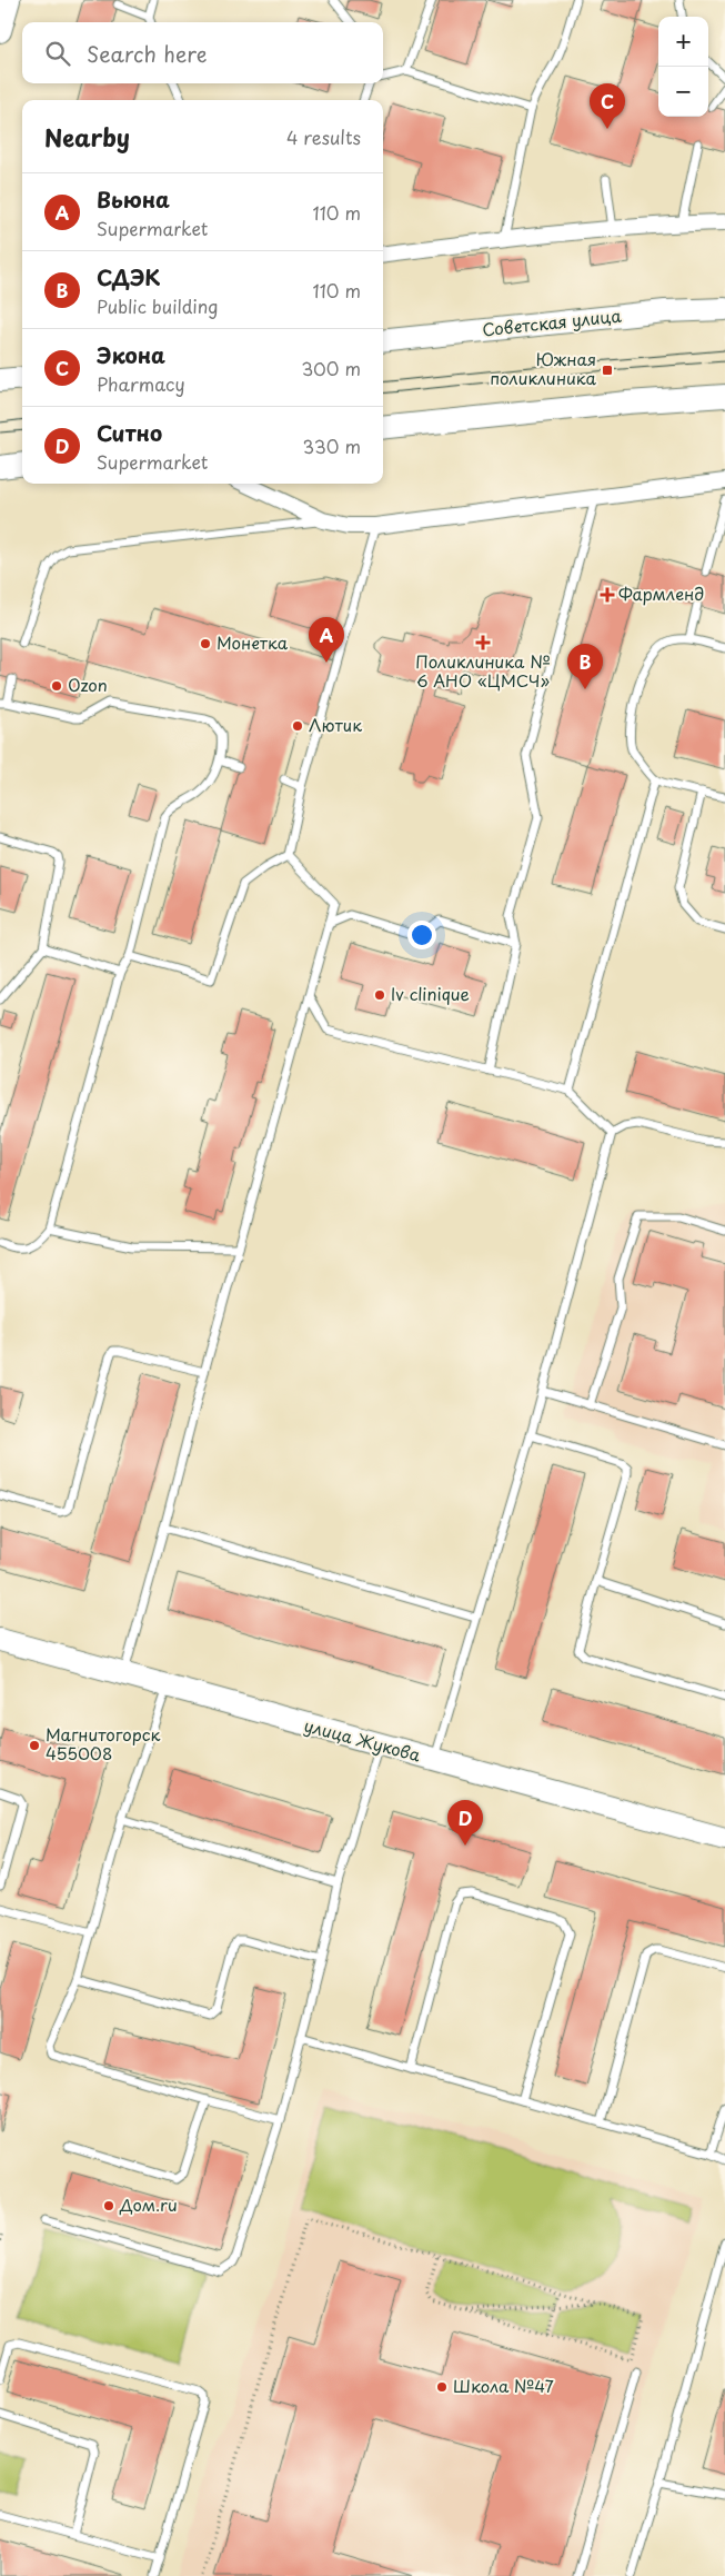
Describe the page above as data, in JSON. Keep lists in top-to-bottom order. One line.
{"streets":{"street":["Советская улица","улица Жукова"]},"places":{"transit":["Южная поликлиника"],"health":["Фармленд","Поликлиника № 6 АНО «ЦМСЧ»"],"other":["Монетка","Ozon","Лютик","Iv clinique","Магнитогорск 455008","Дом.ru","Школа №47"]},"page":{"map_buttons":["+","−"],"search":"Search here","pins":["C","A","B","D"],"heading":["Nearby","4 results"],"list":[{"mark":"A","name":"Вьюна","note":"Supermarket","value":"110 m"},{"mark":"B","name":"СДЭК","note":"Public building","value":"110 m"},{"mark":"C","name":"Экона","note":"Pharmacy","value":"300 m"},{"mark":"D","name":"Ситно","note":"Supermarket","value":"330 m"}]}}
